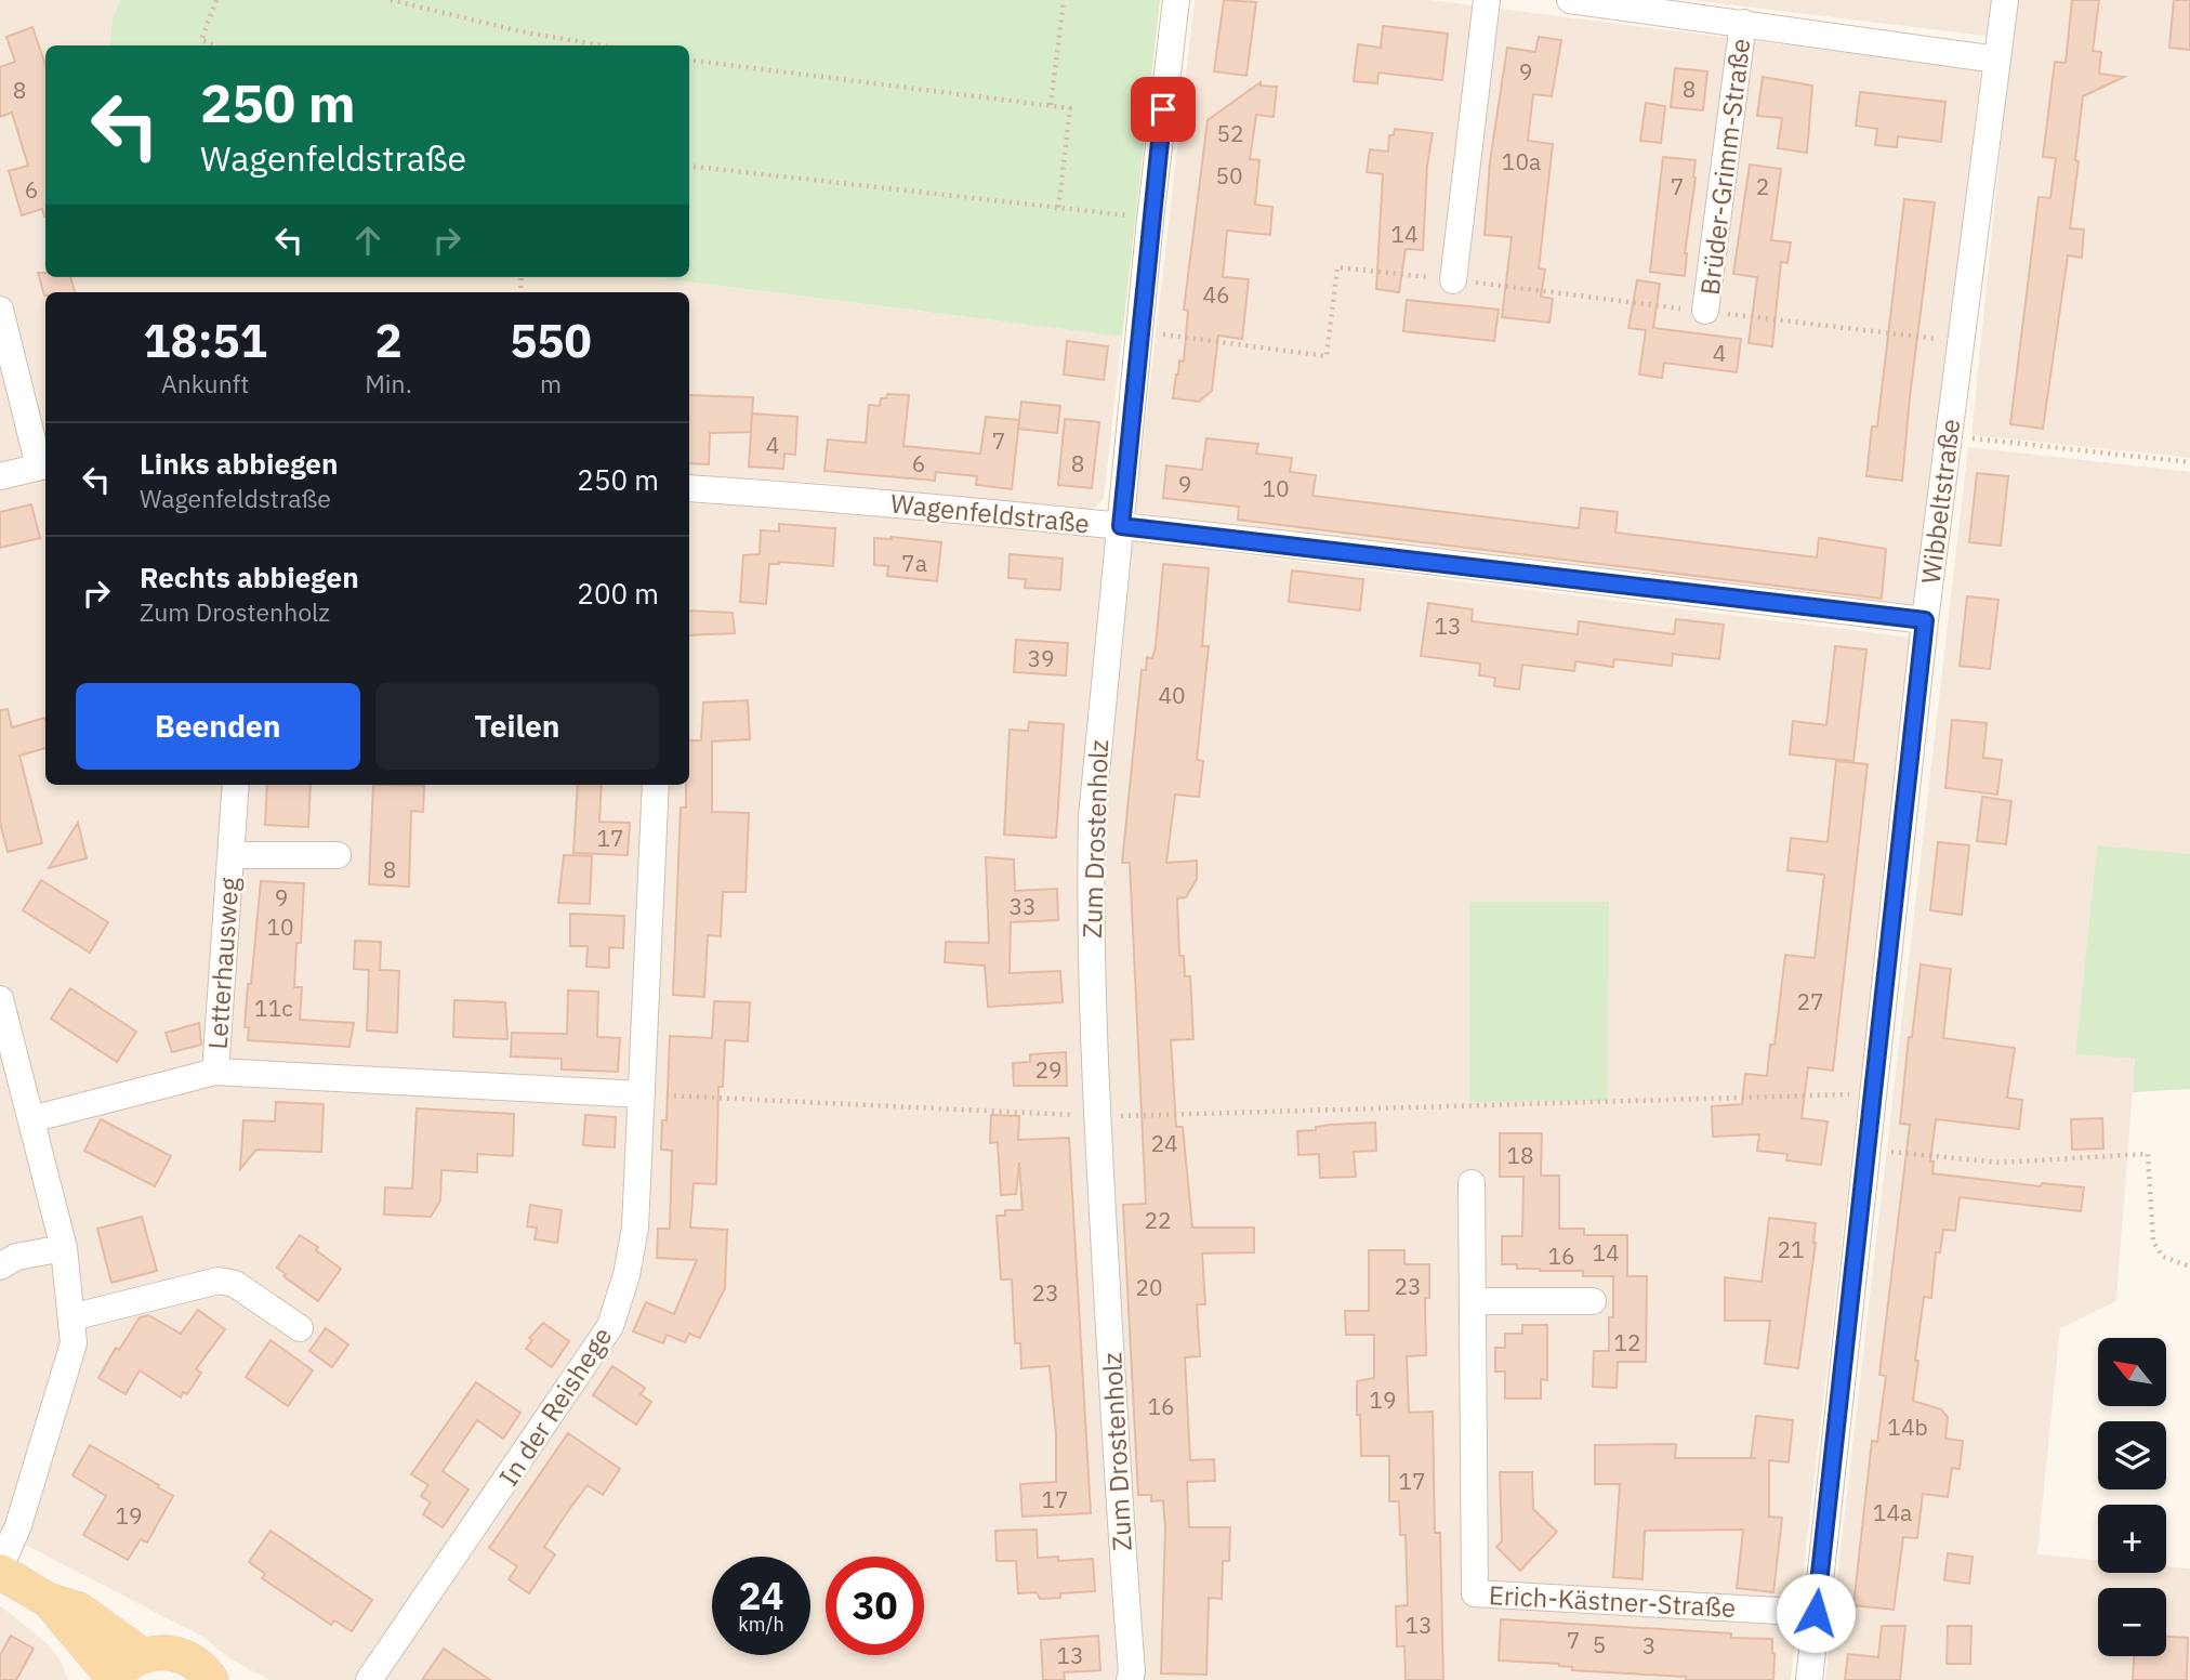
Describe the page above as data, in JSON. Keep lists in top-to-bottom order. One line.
{"streets":{"street":["Brüder-Grimm-Straße","Wibbeltstraße","Wagenfeldstraße","Zum Drostenholz","Letterhausweg","In der Reishege","Erich-Kästner-Straße"]},"crossings":[["Wibbeltstraße","Wagenfeldstraße"],["Wibbeltstraße","Erich-Kästner-Straße"],["Wagenfeldstraße","Zum Drostenholz"]],"house_numbers":["9","8","8","52","10a","50","7","2","6","14","46","4","7","4","6","8","9","10","7a","13","39","40","17","8","9","33","10","27","11c","29","24","18","22","21","14","16","23","20","23","12","19","16","14b","17","17","14a","19","13","7","5","3","13"],"north":"top left","page":{"turn":["250 m","Wagenfeldstraße"],"eta":["18:51","Ankunft","2","Min.","550","m"],"list":[{"name":"Links abbiegen","note":"Wagenfeldstraße","value":"250 m"},{"name":"Rechts abbiegen","note":"Zum Drostenholz","value":"200 m"}],"buttons":["Beenden","Teilen"],"map_buttons":["+","−"],"speed":"24 km/h","limit":"30"}}
